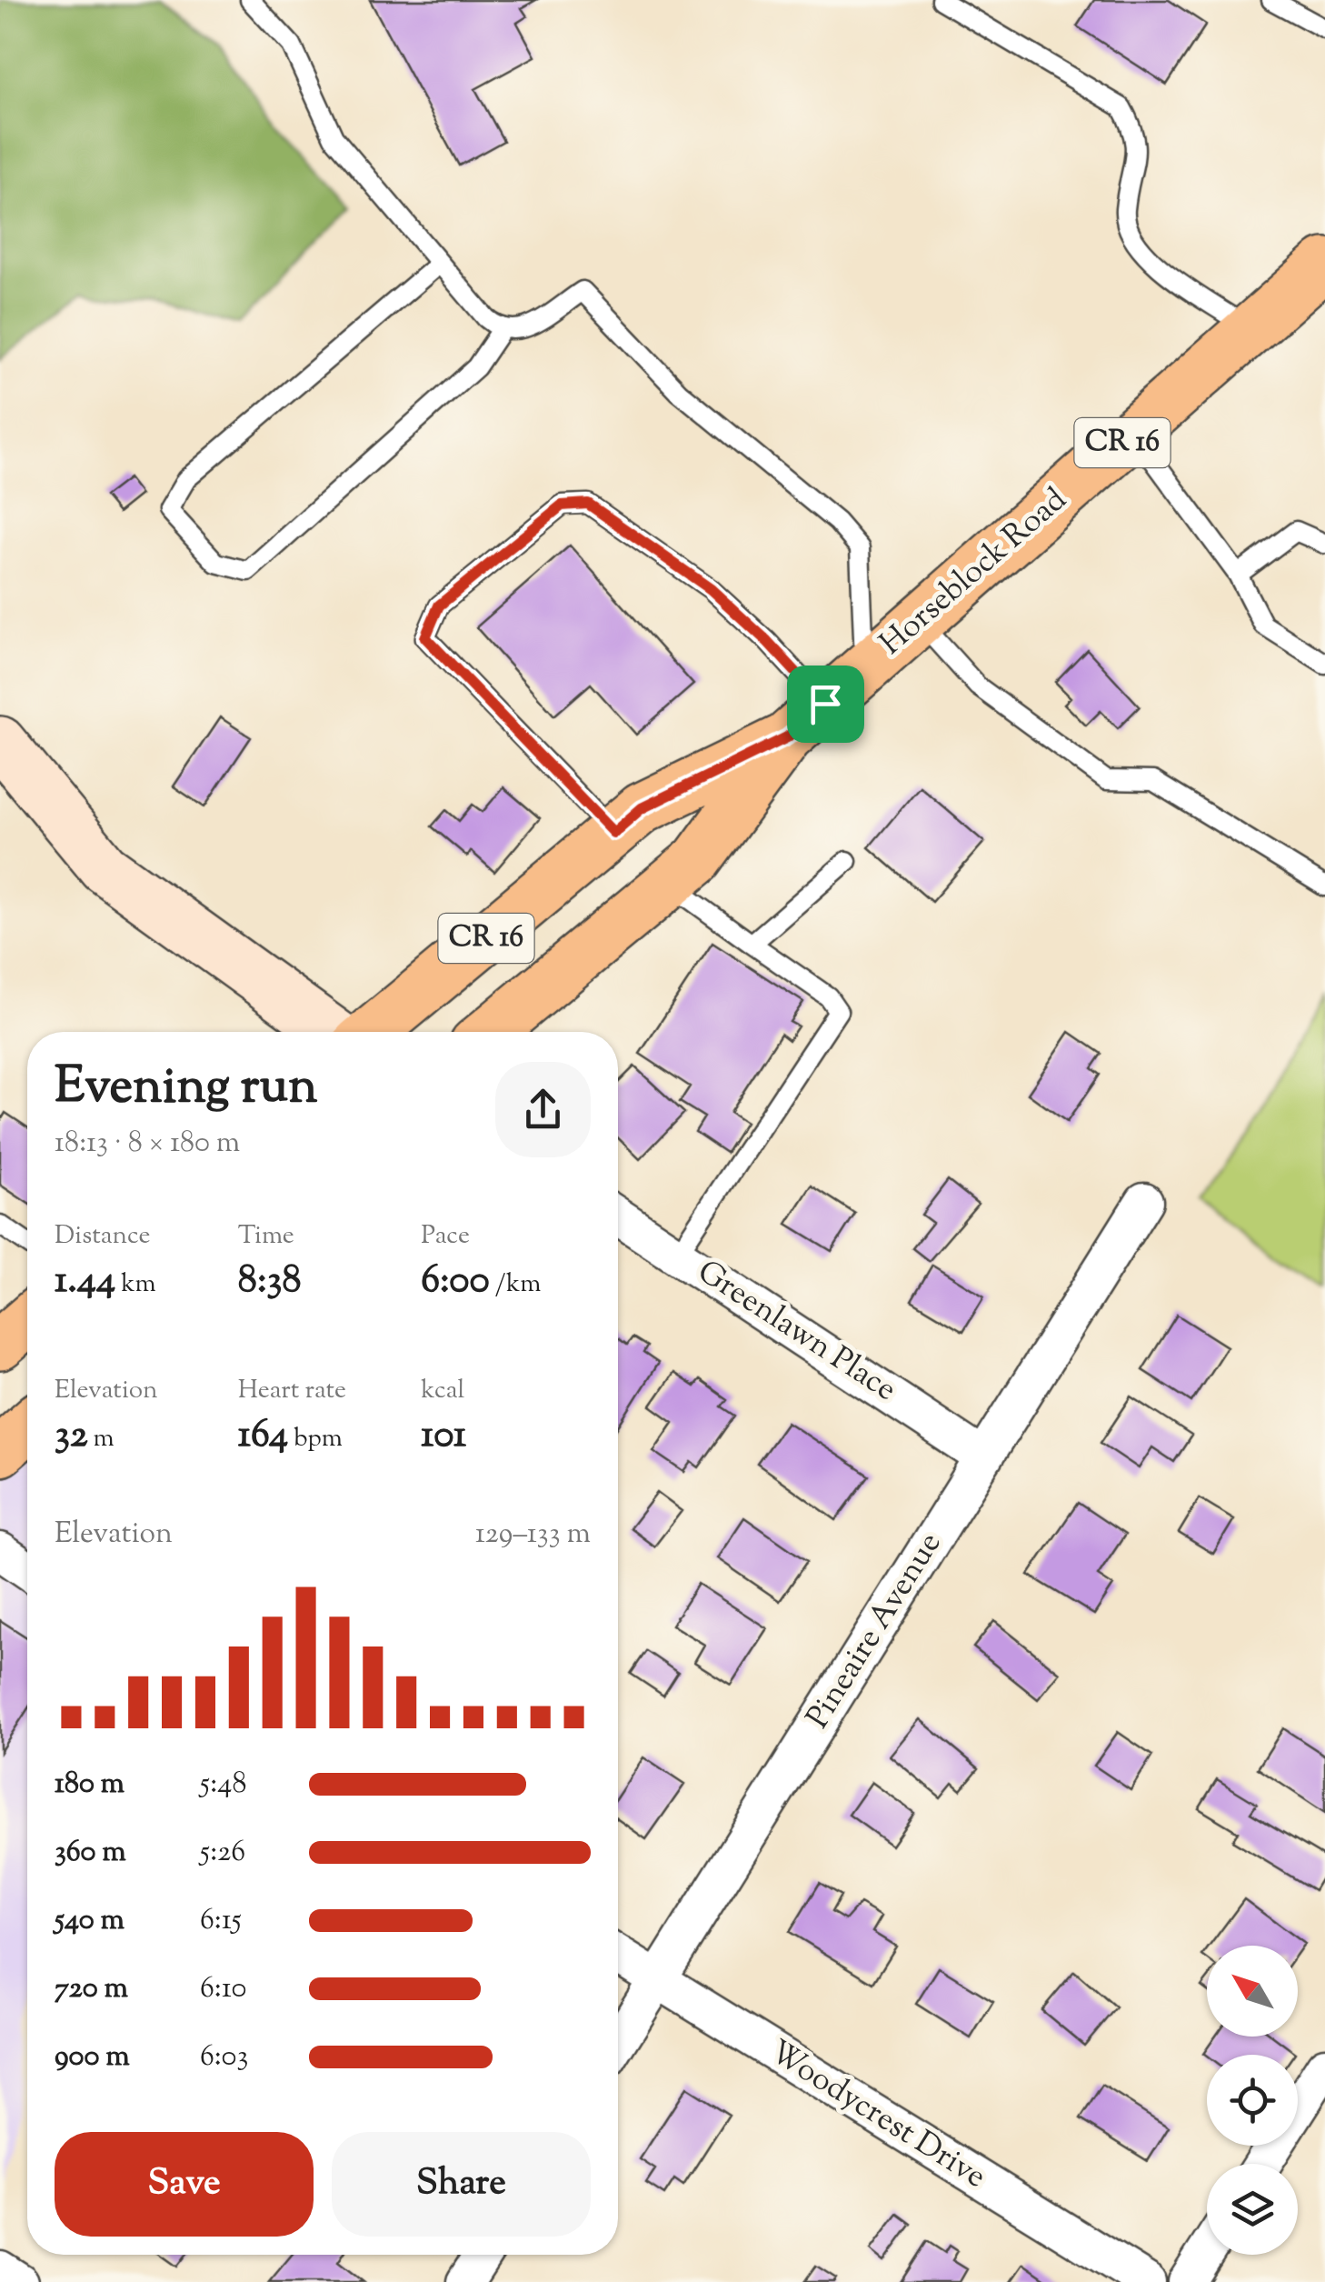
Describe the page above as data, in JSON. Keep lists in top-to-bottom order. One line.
{"streets":{"main road":["CR 16","Horseblock Road"],"street":["Greenlawn Place","Pineaire Avenue","Woodycrest Drive"]},"crossings":[["Greenlawn Place","Pineaire Avenue"],["Pineaire Avenue","Woodycrest Drive"]],"north":"top left","page":{"heading":["Evening run","18:13 · 8 × 180 m"],"stats":[["Distance","1.44 km"],["Time","8:38"],["Pace","6:00 /km"],["Elevation","32 m"],["Heart rate","164 bpm"],["kcal","101"]],"chart":["Elevation","129–133 m"],"list":[{"name":"180 m","note":"5:48"},{"name":"360 m","note":"5:26"},{"name":"540 m","note":"6:15"},{"name":"720 m","note":"6:10"},{"name":"900 m","note":"6:03"}],"buttons":["Save","Share"]}}
